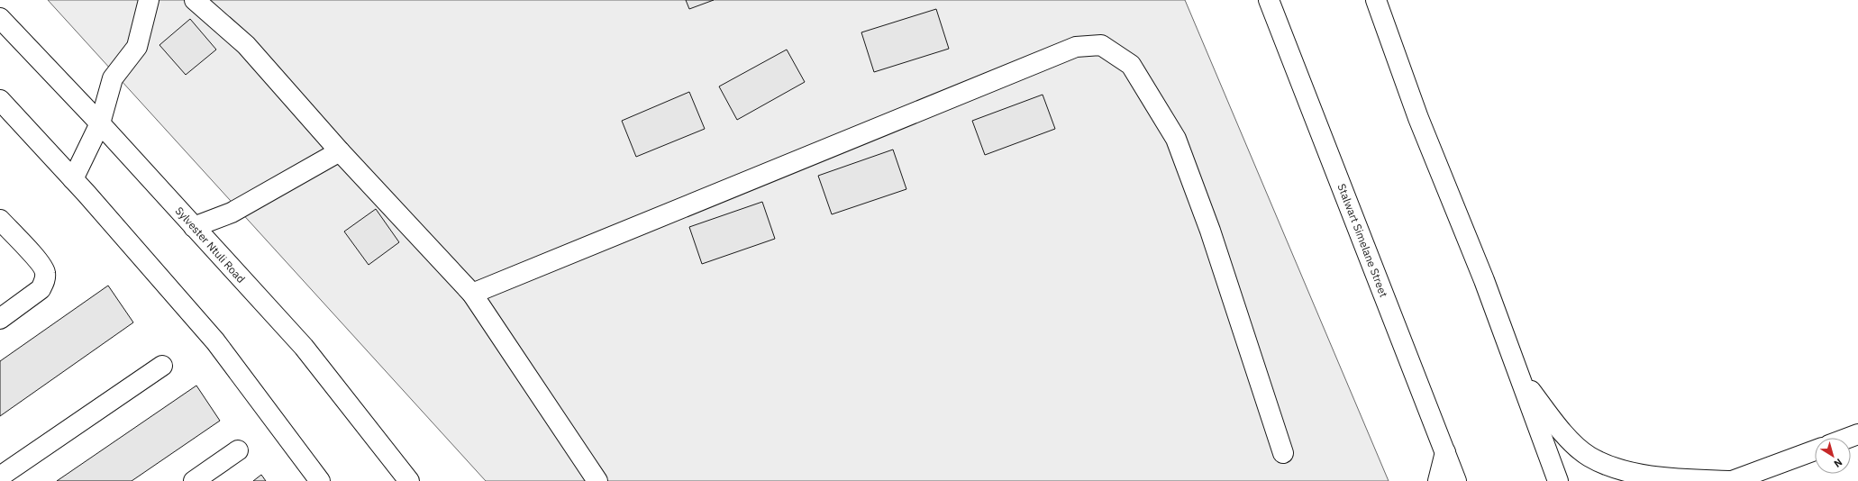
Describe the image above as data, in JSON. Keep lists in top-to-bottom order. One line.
{"streets":{"main road":["Stalwart Simelane Street","Sylvester Ntuli Road"]},"north":"bottom right"}
